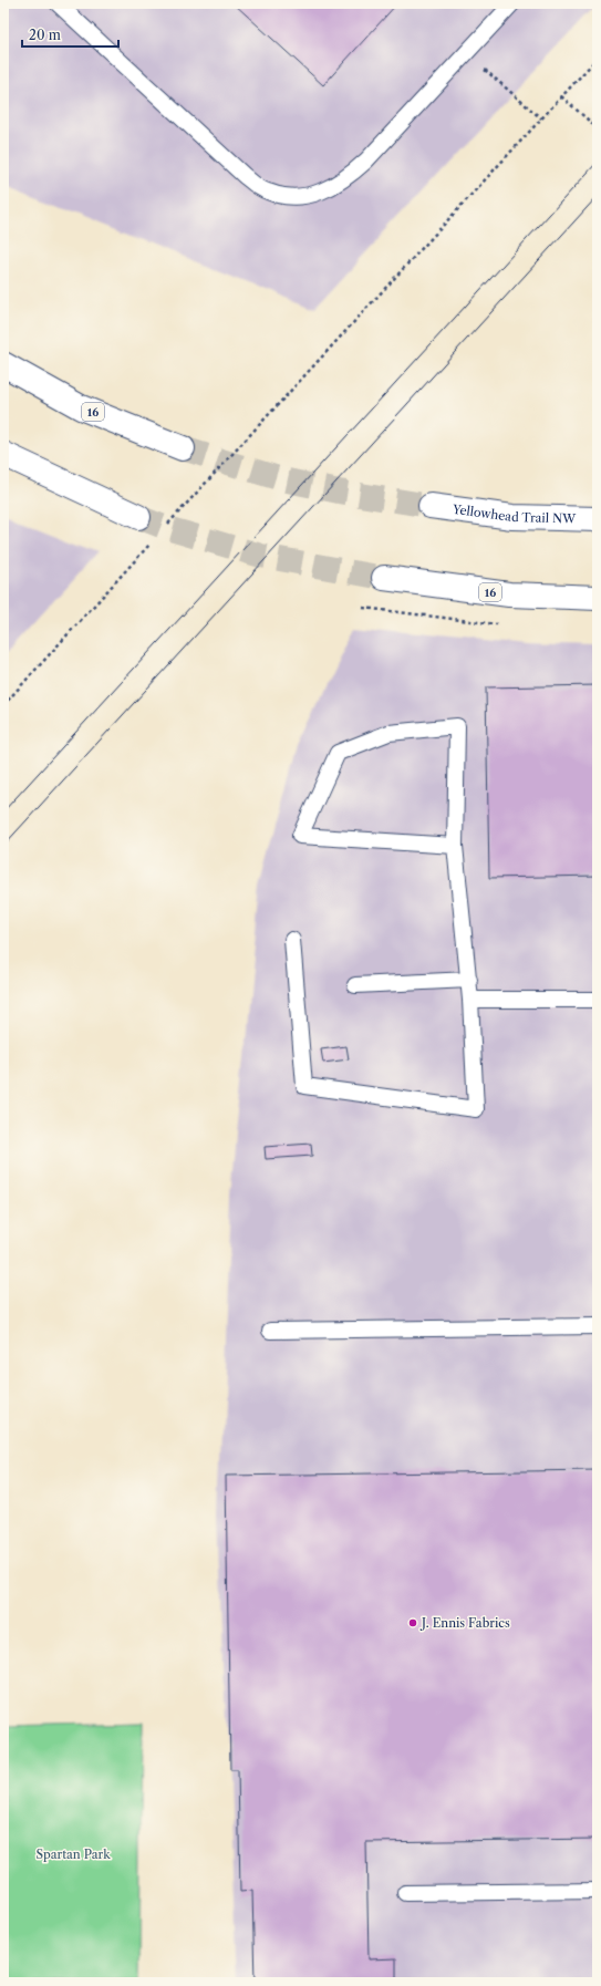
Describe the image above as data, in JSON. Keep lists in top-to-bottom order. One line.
{"streets":{"highway":["16","Yellowhead Trail NW"]},"parks":["Spartan Park"],"places":["J. Ennis Fabrics"],"scale_bar":"20 m"}
